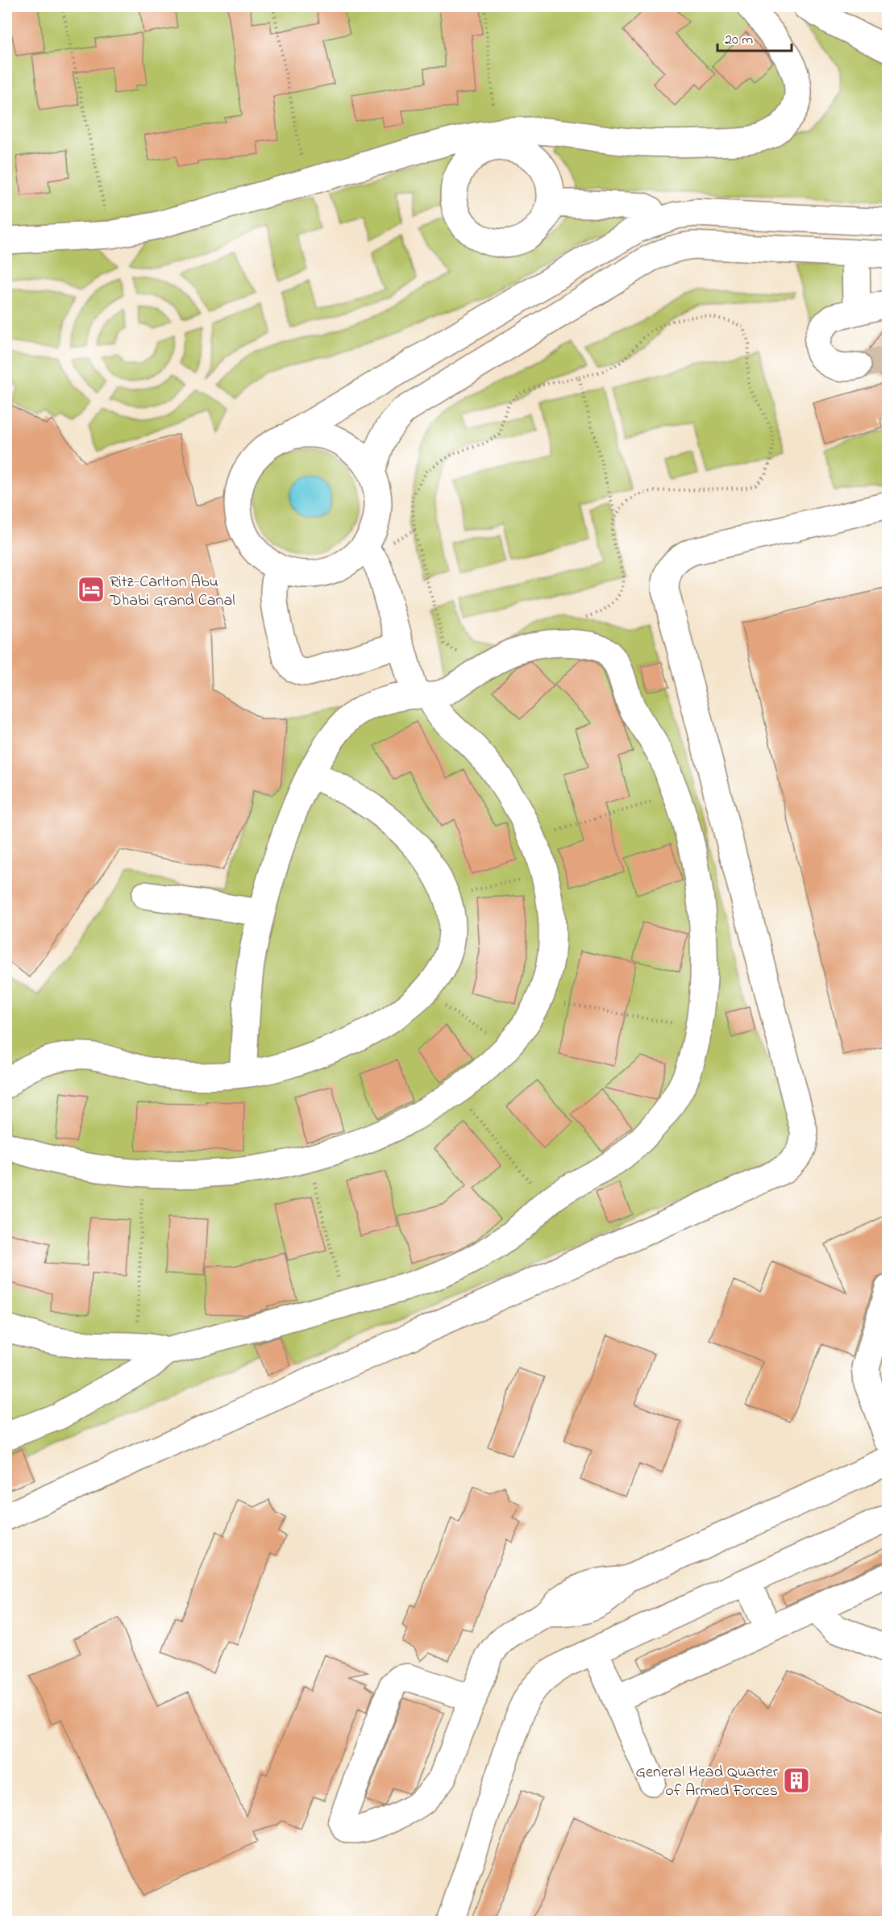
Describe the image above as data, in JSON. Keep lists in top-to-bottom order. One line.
{"places":{"hotel":["Ritz-Carlton Abu Dhabi Grand Canal"],"building":["General Head Quarter of Armed Forces"]},"scale_bar":"20 m"}
